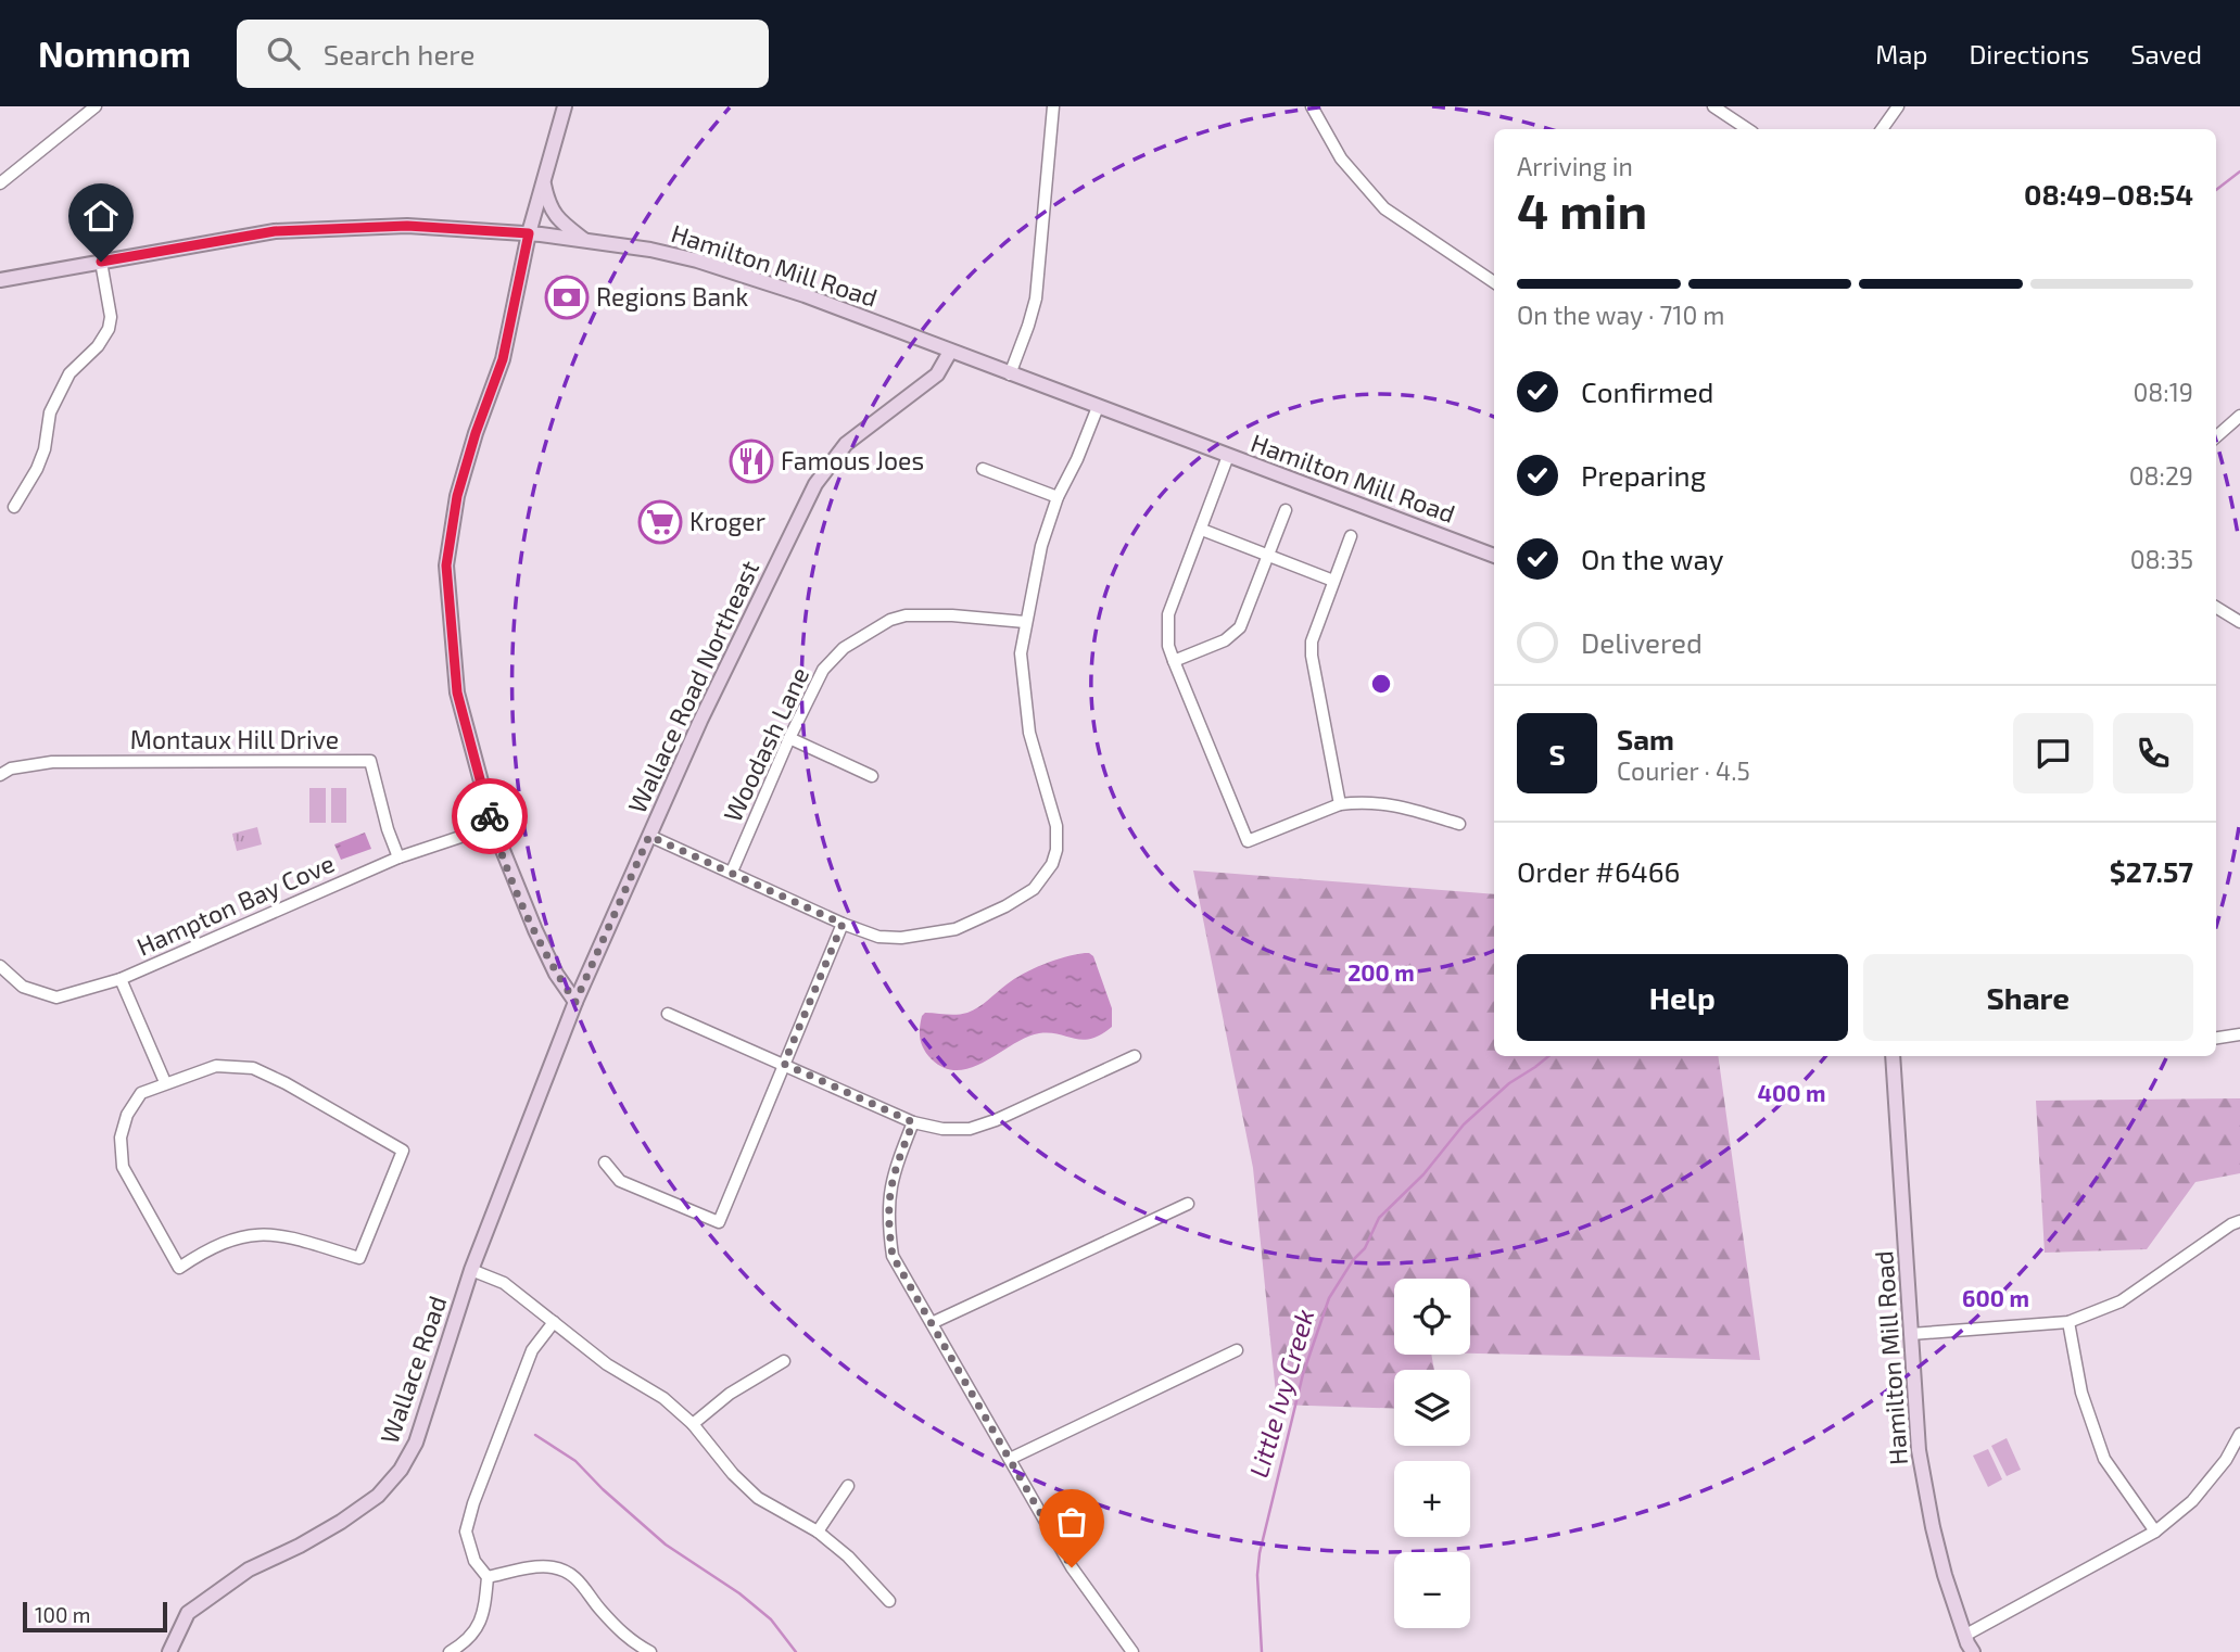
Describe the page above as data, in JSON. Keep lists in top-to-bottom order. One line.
{"streets":{"street":["Hamilton Mill Road","Wallace Road Northeast","Montaux Hill Drive","Woodash Lane","Hampton Bay Cove","Wallace Road"]},"crossings":[["Hamilton Mill Road","Wallace Road Northeast"],["Wallace Road Northeast","Wallace Road"],["Montaux Hill Drive","Hampton Bay Cove"]],"water":["Little Ivy Creek"],"places":{"bank":["Regions Bank"],"restaurant":["Famous Joes"],"supermarket":["Kroger"]},"scale_bar":"100 m","page":{"header":"Nomnom","search":"Search here","nav":["Map","Directions","Saved"],"heading":["4 min","Arriving in","08:49–08:54"],"panel":["Sam","Courier · 4.5","Order #6466","$27.57"],"bar":"On the way · 710 m","list":[["Confirmed","08:19"],["Preparing","08:29"],["On the way","08:35"],"Delivered"],"round":"S","buttons":["Help","Share"],"map_buttons":["+","−"],"scale":"100 m"},"rings":["200 m","400 m","600 m"]}
